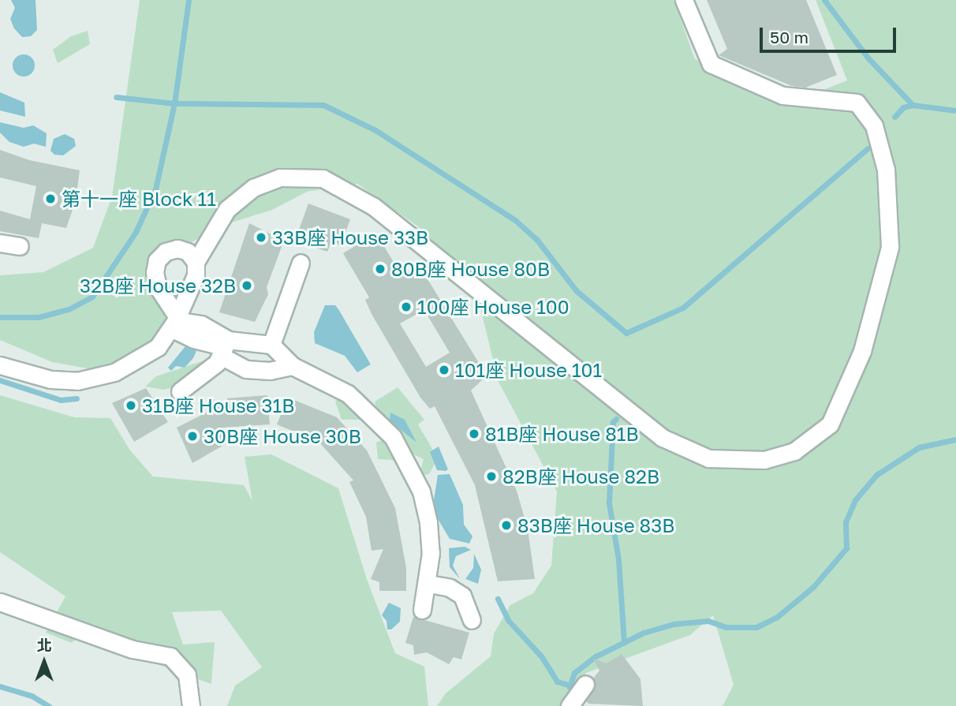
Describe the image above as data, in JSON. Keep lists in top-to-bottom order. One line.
{"places":["第十一座 Block 11","33B座 House 33B","80B座 House 80B","32B座 House 32B","100座 House 100","101座 House 101","31B座 House 31B","81B座 House 81B","30B座 House 30B","82B座 House 82B","83B座 House 83B"],"scale_bar":"50 m","north":"top"}
